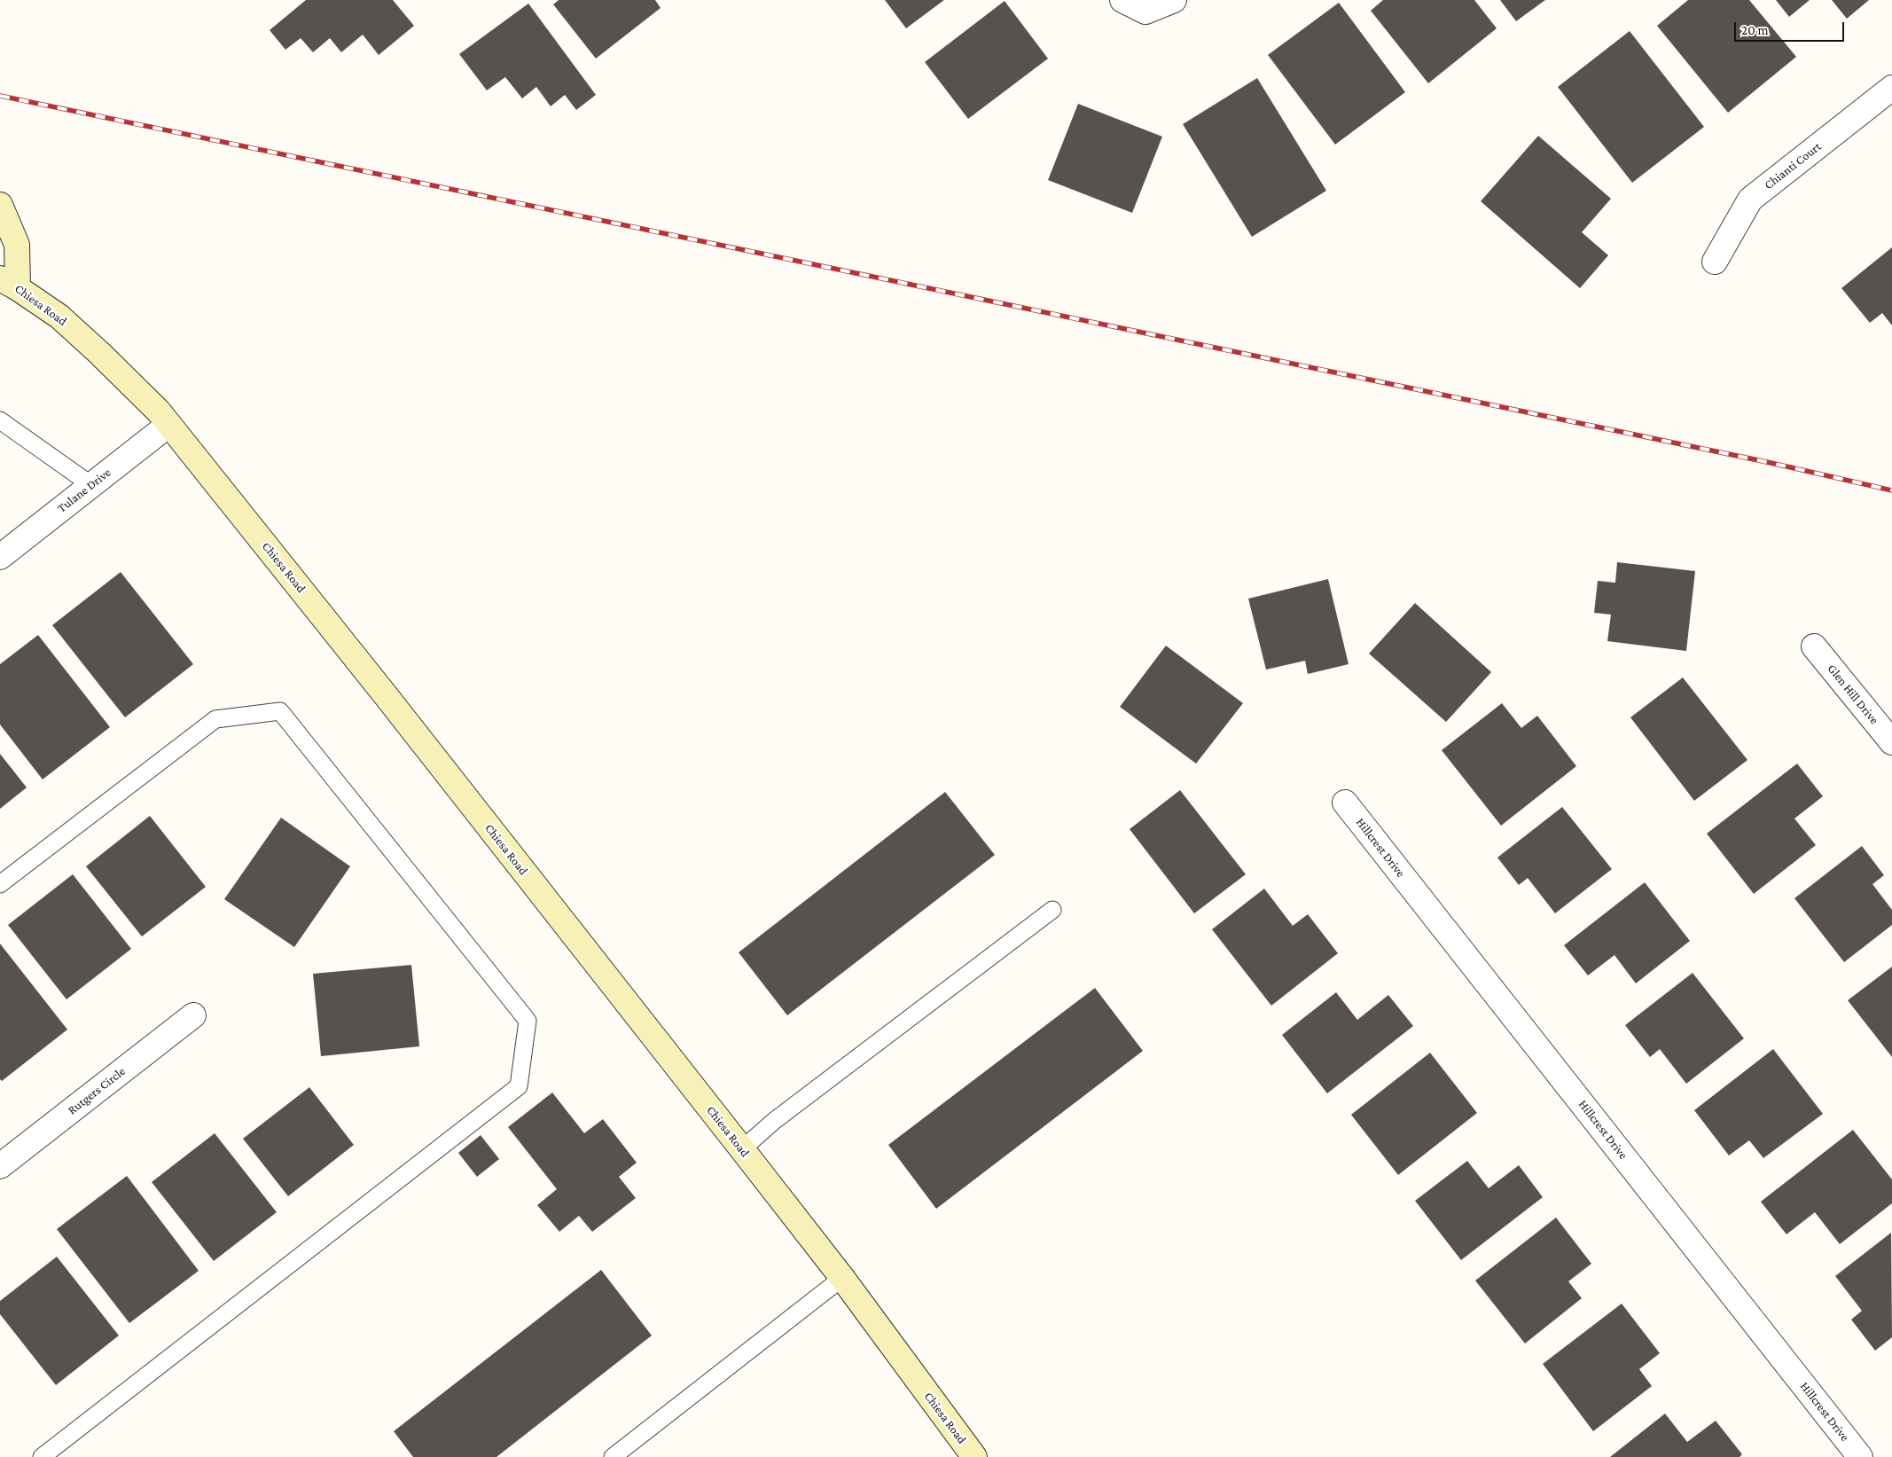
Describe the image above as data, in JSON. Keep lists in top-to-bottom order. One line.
{"streets":{"main road":["Chiesa Road"],"street":["Chianti Court","Tulane Drive","Glen Hill Drive","Hillcrest Drive","Rutgers Circle"]},"crossings":[["Chiesa Road","Tulane Drive"]],"scale_bar":"20 m"}
